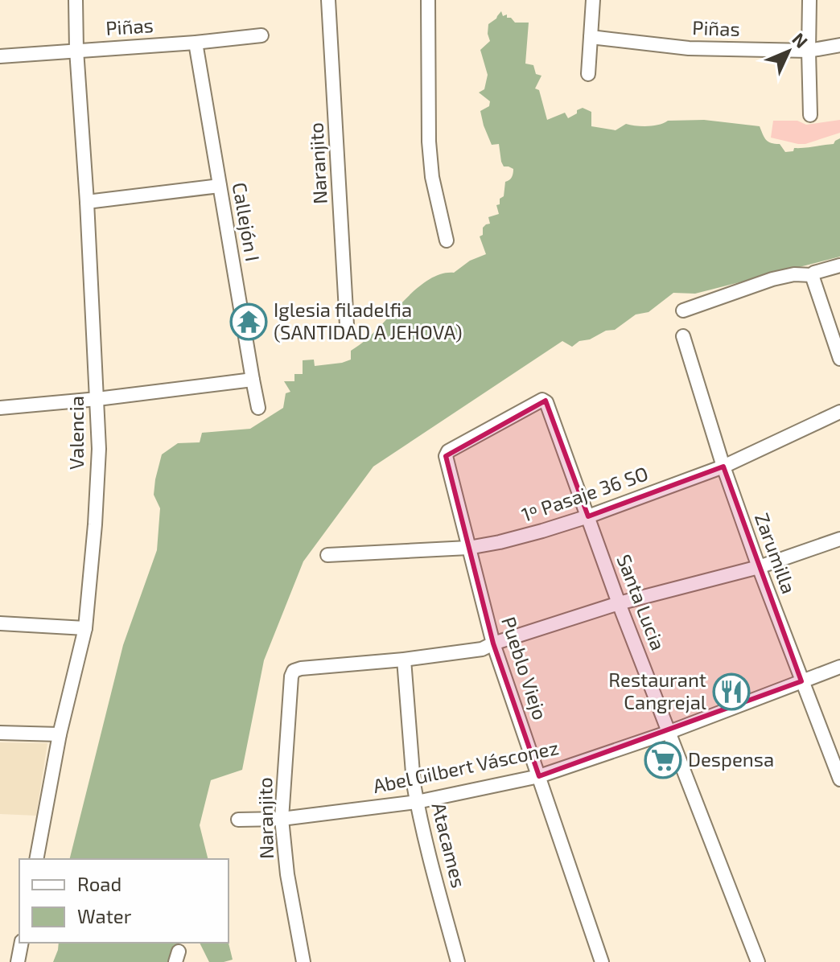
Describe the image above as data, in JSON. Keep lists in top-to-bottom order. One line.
{"streets":{"street":["Piñas","Naranjito","Callejón I","Valencia","1º Pasaje 36 SO","Zarumilla","Santa Lucia","Pueblo Viejo","Abel Gilbert Vásconez","Atacames"]},"crossings":[["Piñas","Callejón I"],["Piñas","Valencia"],["Naranjito","Abel Gilbert Vásconez"],["Naranjito","Atacames"],["1º Pasaje 36 SO","Zarumilla"],["1º Pasaje 36 SO","Santa Lucia"],["1º Pasaje 36 SO","Pueblo Viejo"],["Zarumilla","Abel Gilbert Vásconez"],["Santa Lucia","Pueblo Viejo"],["Santa Lucia","Abel Gilbert Vásconez"],["Pueblo Viejo","Abel Gilbert Vásconez"],["Abel Gilbert Vásconez","Atacames"]],"places":{"temple":["Iglesia filadelfia (SANTIDAD A JEHOVA)"],"restaurant":["Restaurant Cangrejal"],"supermarket":["Despensa"]},"legend":["Road","Water"],"north":"top right"}
